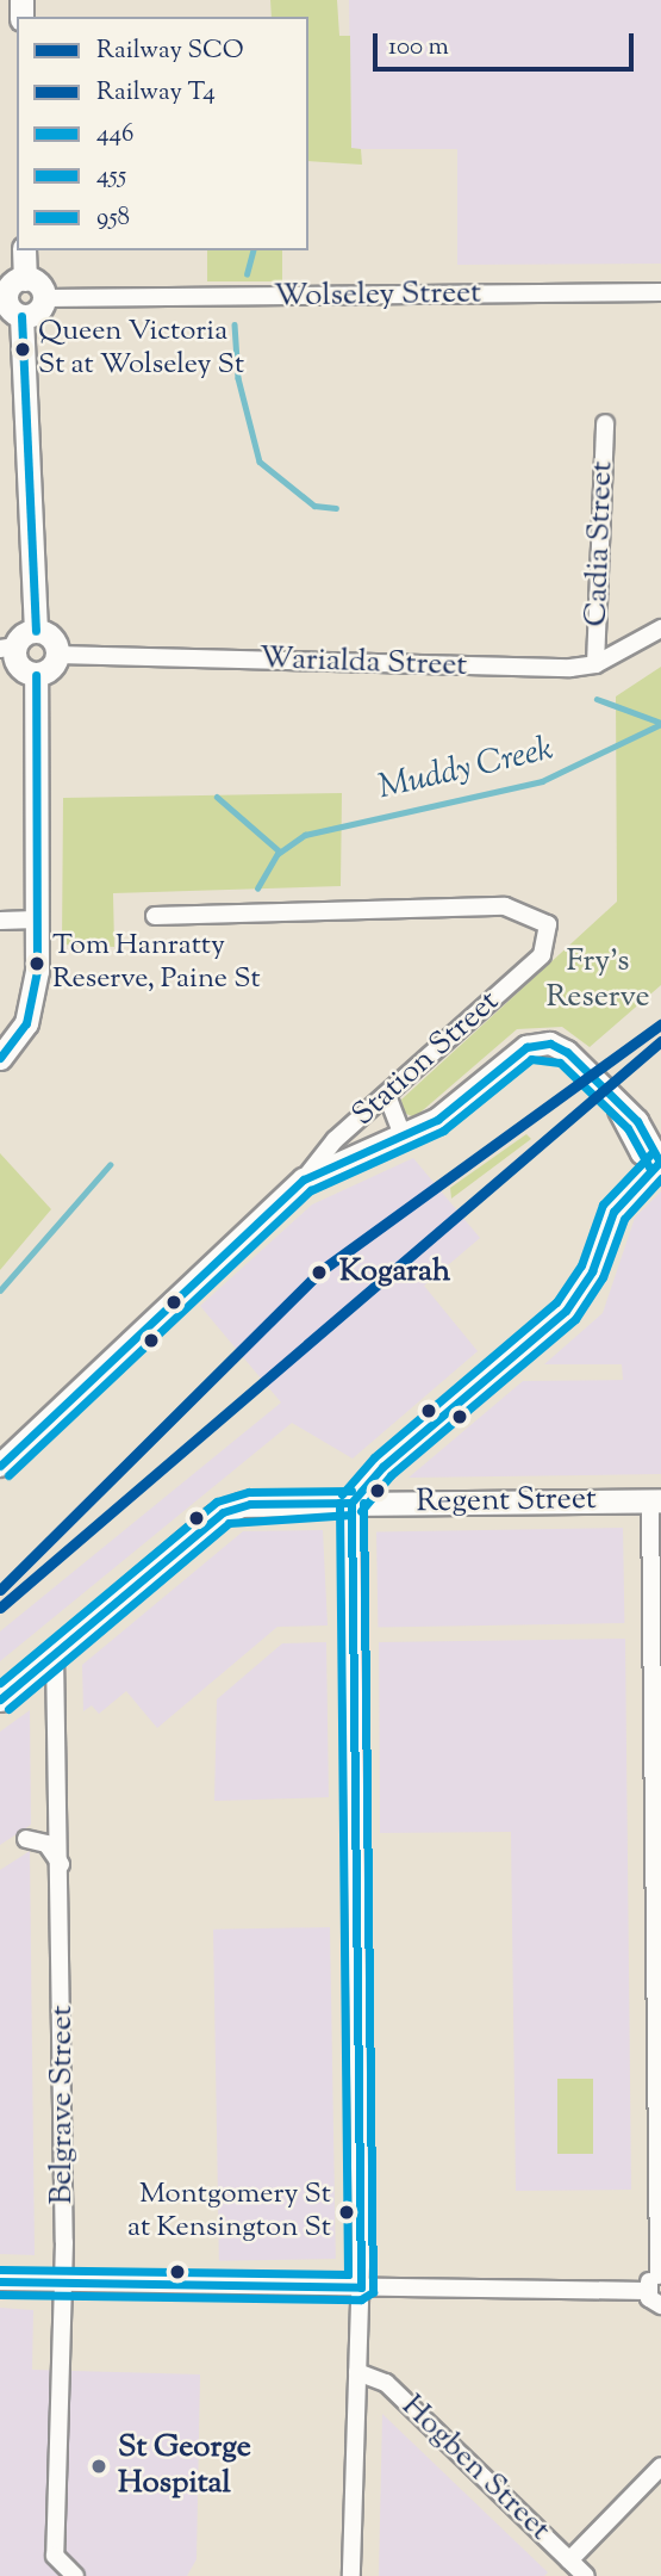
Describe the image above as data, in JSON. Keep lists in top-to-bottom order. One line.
{"streets":{"main road":["Regent Street"],"street":["Wolseley Street","Cadia Street","Warialda Street","Station Street","Belgrave Street","Hogben Street"]},"crossings":[["Cadia Street","Warialda Street"],["Regent Street","Belgrave Street"]],"water":["Muddy Creek"],"parks":["Fry's Reserve"],"places":["Queen Victoria St at Wolseley St","Tom Hanratty Reserve, Paine St","Kogarah","Montgomery St at Kensington St","St George Hospital"],"lines":["transit line 446","rail line SCO","rail line T4","transit line 455","transit line 958"],"legend":["Railway SCO","Railway T4","446","455","958"],"scale_bar":"100 m"}
